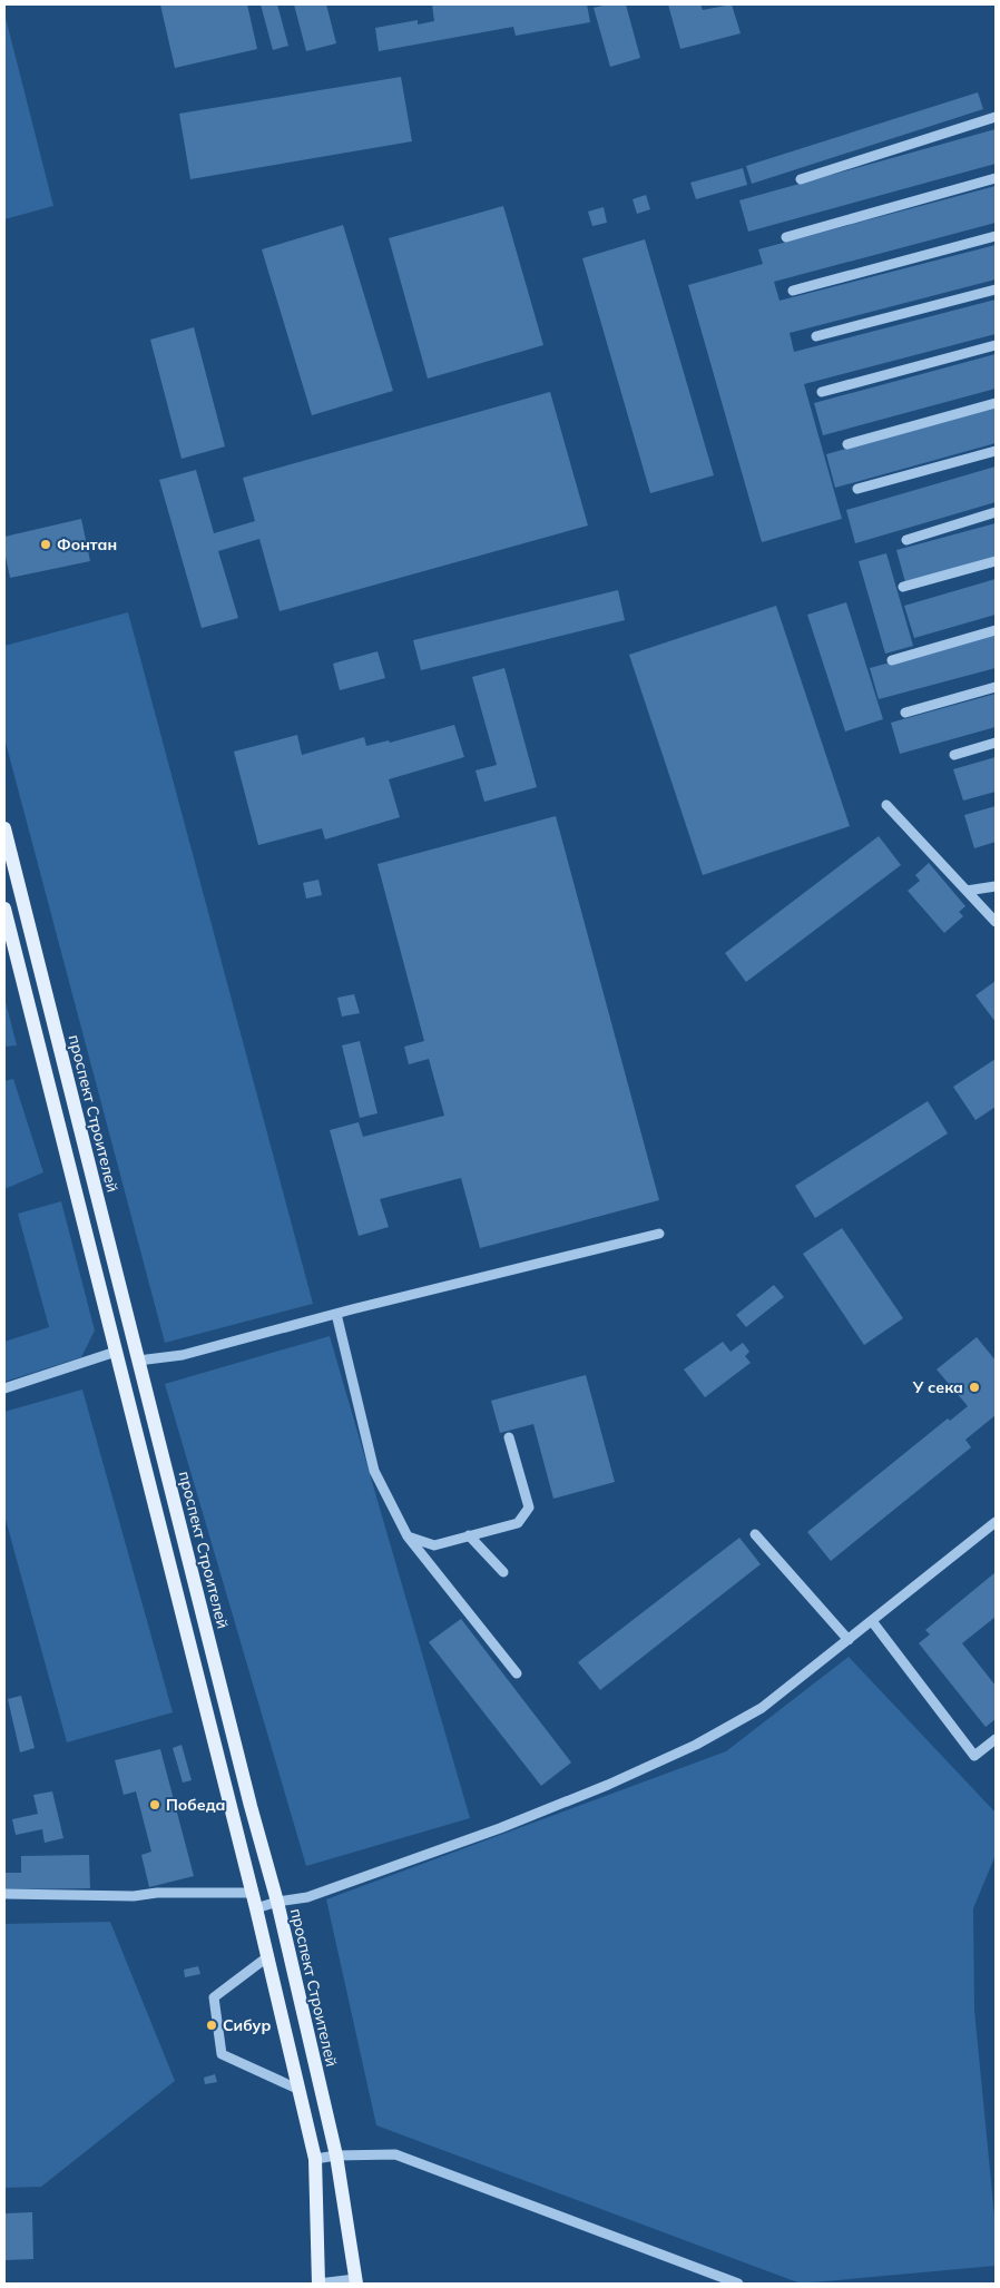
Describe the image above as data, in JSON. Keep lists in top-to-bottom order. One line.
{"streets":{"main road":["проспект Строителей"]},"places":["Фонтан","У сека","Победа","Сибур"]}
